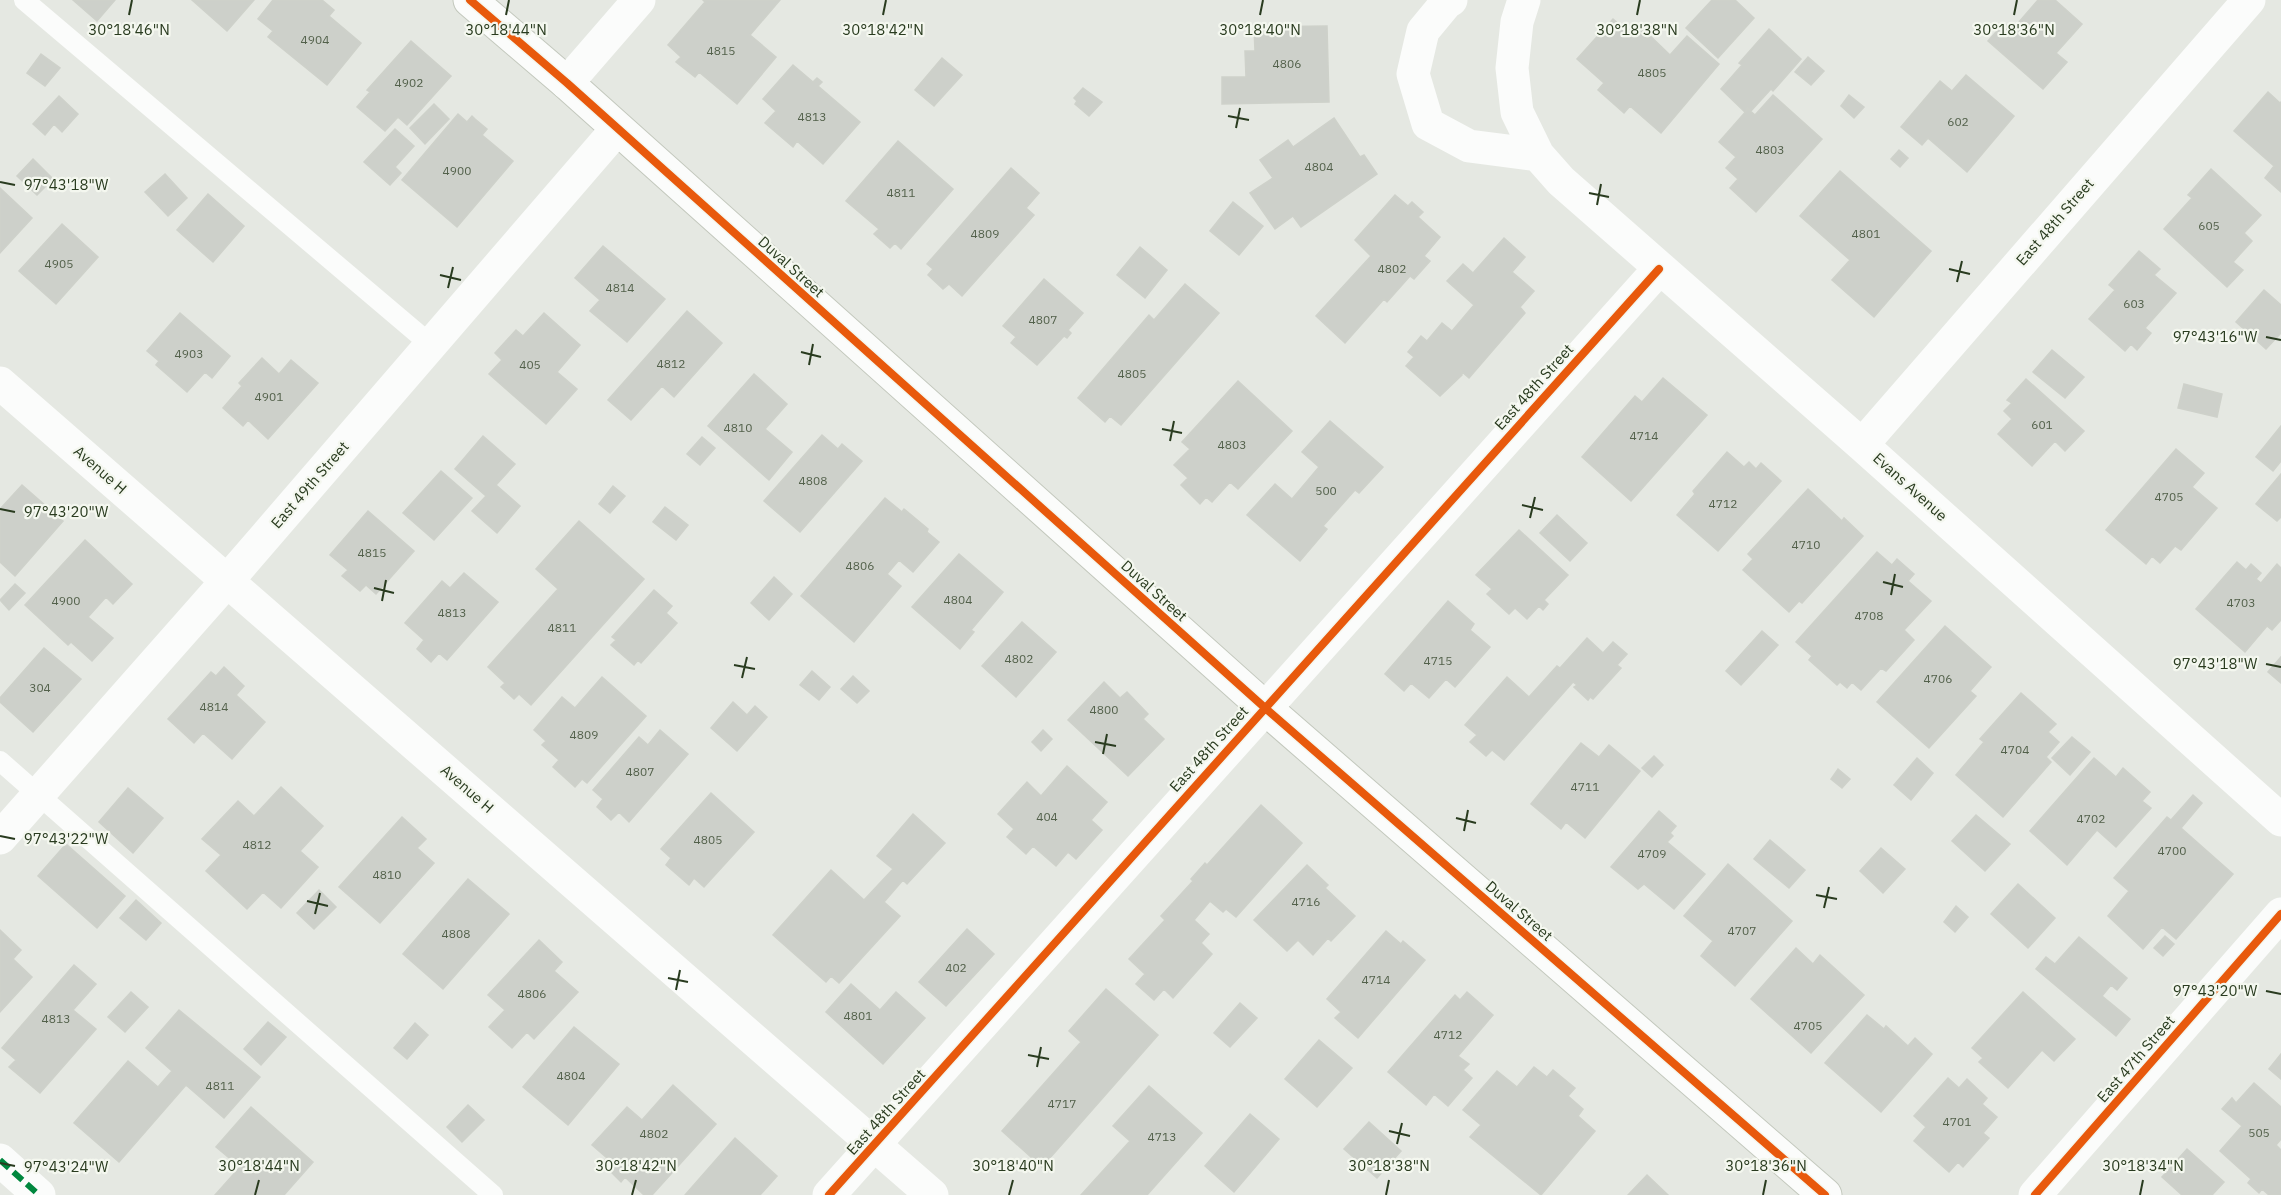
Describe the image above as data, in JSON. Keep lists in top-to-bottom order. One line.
{"streets":{"street":["East 48th Street","Duval Street","Avenue H","East 49th Street","Evans Avenue","East 47th Street"]},"crossings":[["East 48th Street","Duval Street"],["East 48th Street","Avenue H"],["East 48th Street","Evans Avenue"],["Duval Street","East 49th Street"],["Avenue H","East 49th Street"]],"house_numbers":["4904","4815","4806","4805","4902","4813","602","4803","4804","4900","4811","605","4809","4801","4905","4802","4814","603","4807","4903","4812","405","4805","4901","601","4810","4714","4803","4808","500","4705","4712","4710","4815","4806","4804","4900","4703","4813","4708","4811","4802","4715","4706","304","4814","4800","4809","4704","4807","4711","404","4702","4805","4812","4700","4709","4810","4716","4707","4808","402","4714","4806","4801","4813","4705","4712","4804","4811","4717","4701","505","4802","4713"],"coordinates":["30°18'46\"N","30°18'44\"N","30°18'42\"N","30°18'40\"N","30°18'38\"N","30°18'36\"N","97°43'18\"W","97°43'16\"W","97°43'20\"W","97°43'22\"W","30°18'34\"N","97°43'24\"W"]}
